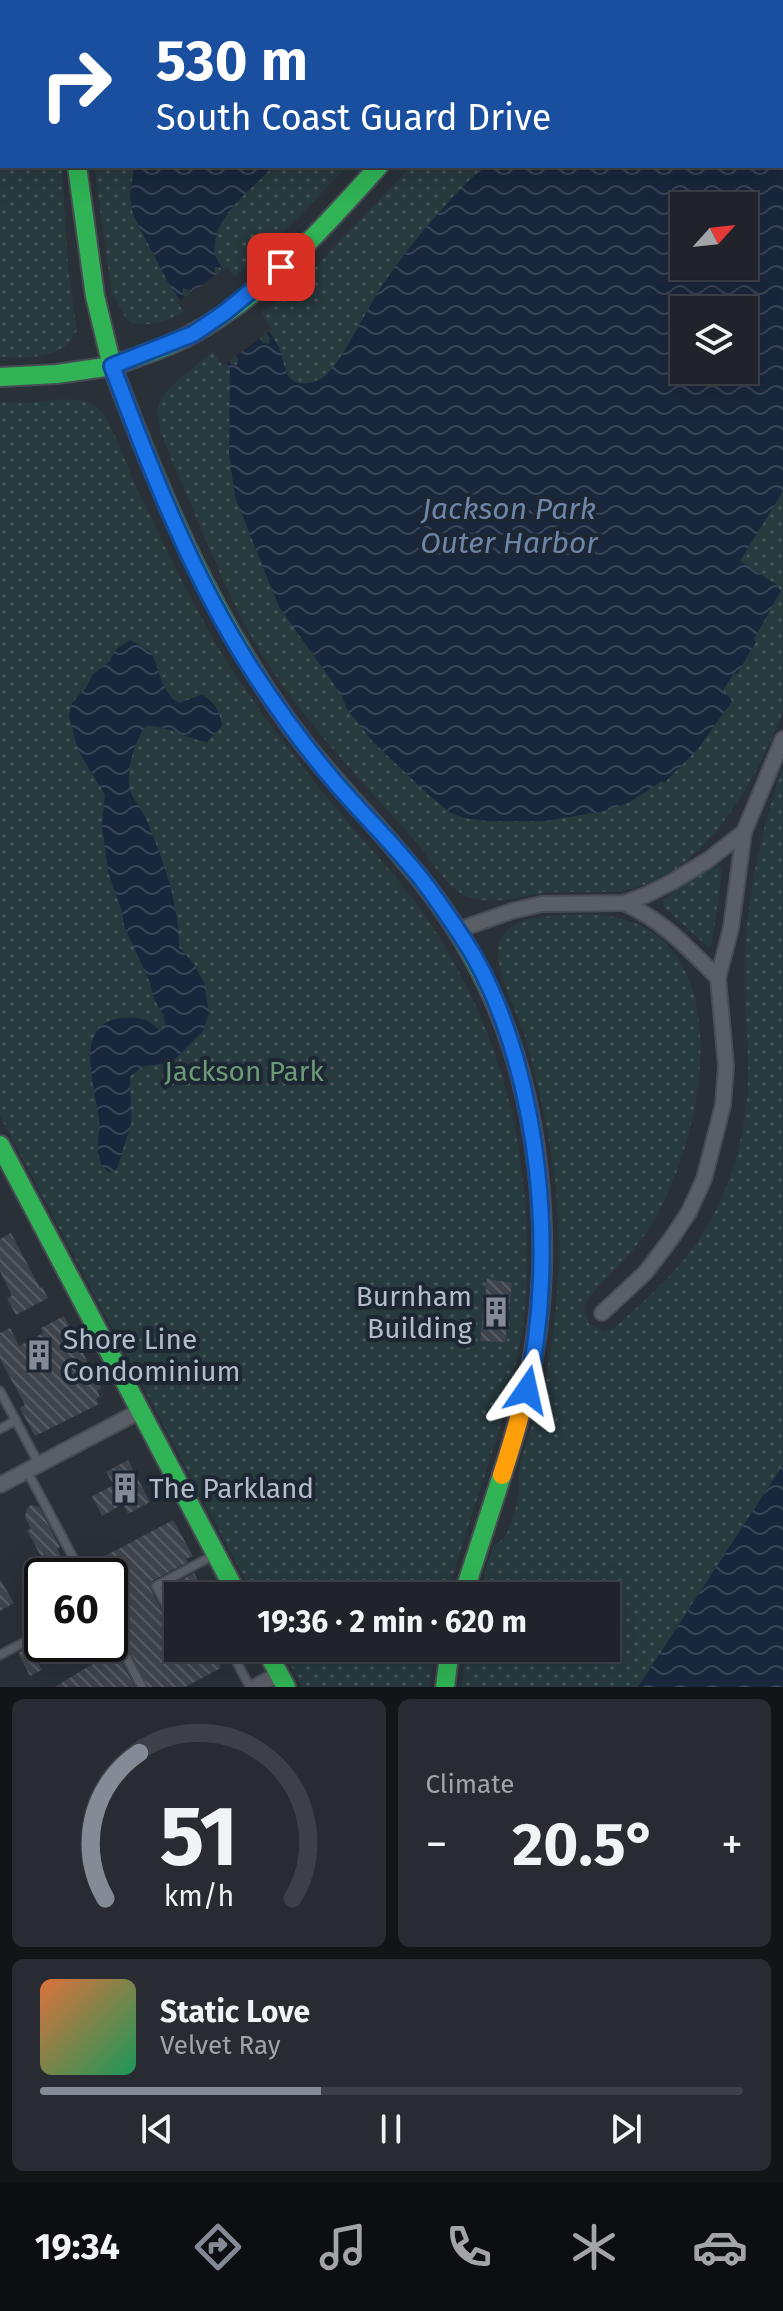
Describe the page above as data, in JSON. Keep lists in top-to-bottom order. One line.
{"water":["Jackson Park Outer Harbor"],"parks":["Jackson Park"],"places":{"building":["Burnham Building","Shore Line Condominium","The Parkland"]},"north":"top right","page":{"turn":["530 m","South Coast Guard Drive"],"limit":"60","trip":"19:36 · 2 min · 620 m","tile":"Climate","heat":["−","20.5°","+"],"song":["Static Love","Velvet Ray"],"tabs":"19:34","gauge":["51","km/h"]}}
